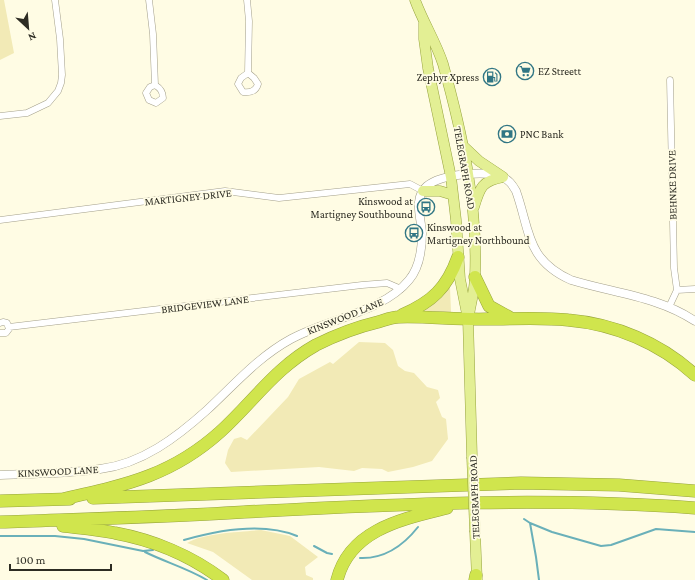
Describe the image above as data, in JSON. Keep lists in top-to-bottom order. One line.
{"streets":{"main road":["TELEGRAPH ROAD"],"street":["BEHNKE DRIVE","MARTIGNEY DRIVE","BRIDGEVIEW LANE","KINSWOOD LANE"]},"crossings":[["MARTIGNEY DRIVE","KINSWOOD LANE"],["BRIDGEVIEW LANE","KINSWOOD LANE"]],"places":{"supermarket":["EZ Streett"],"fuel station":["Zephyr Xpress"],"bank":["PNC Bank"],"bus stop":["Kinswood at Martigney Southbound","Kinswood at Martigney Northbound"]},"scale_bar":"100 m","north":"bottom right"}
